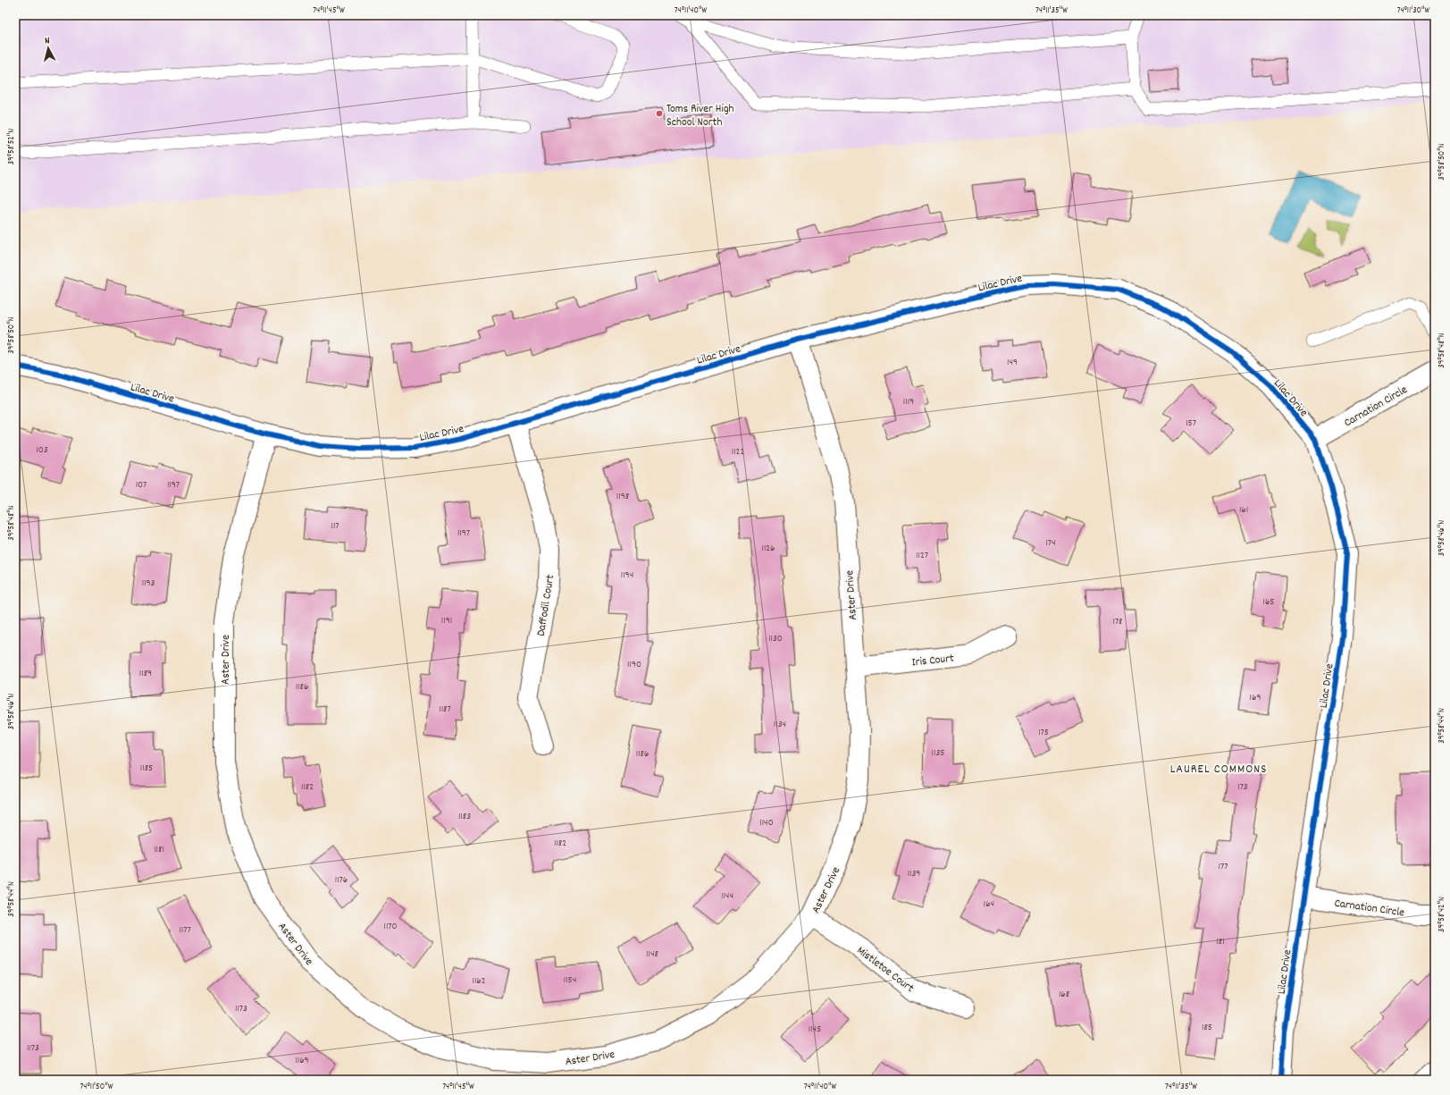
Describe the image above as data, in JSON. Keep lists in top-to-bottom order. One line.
{"streets":{"street":["Lilac Drive","Carnation Circle","Aster Drive","Daffodil Court","Iris Court","Mistletoe Court"]},"crossings":[["Lilac Drive","Carnation Circle"],["Lilac Drive","Aster Drive"],["Lilac Drive","Daffodil Court"],["Aster Drive","Iris Court"],["Aster Drive","Mistletoe Court"]],"districts":["LAUREL COMMONS"],"places":["Toms River High School North"],"house_numbers":["149","1119","157","103","1122","107","1197","1198","161","117","1197","174","1126","1127","1194","1193","165","1191","178","1130","1190","1189","1186","169","1187","1134","175","1135","1186","1185","1182","173","1183","1140","1182","1181","177","1139","1176","1144","164","1170","1177","181","1148","1154","1162","168","1173","185","1145","1173","1169"],"north":"top","coordinates":["74°11'45\"W","74°11'40\"W","74°11'35\"W","74°11'30\"W","39°58'52\"N","39°58'50\"N","39°58'48\"N","39°58'46\"N","39°58'44\"N","39°58'42\"N","74°11'50\"W"]}
